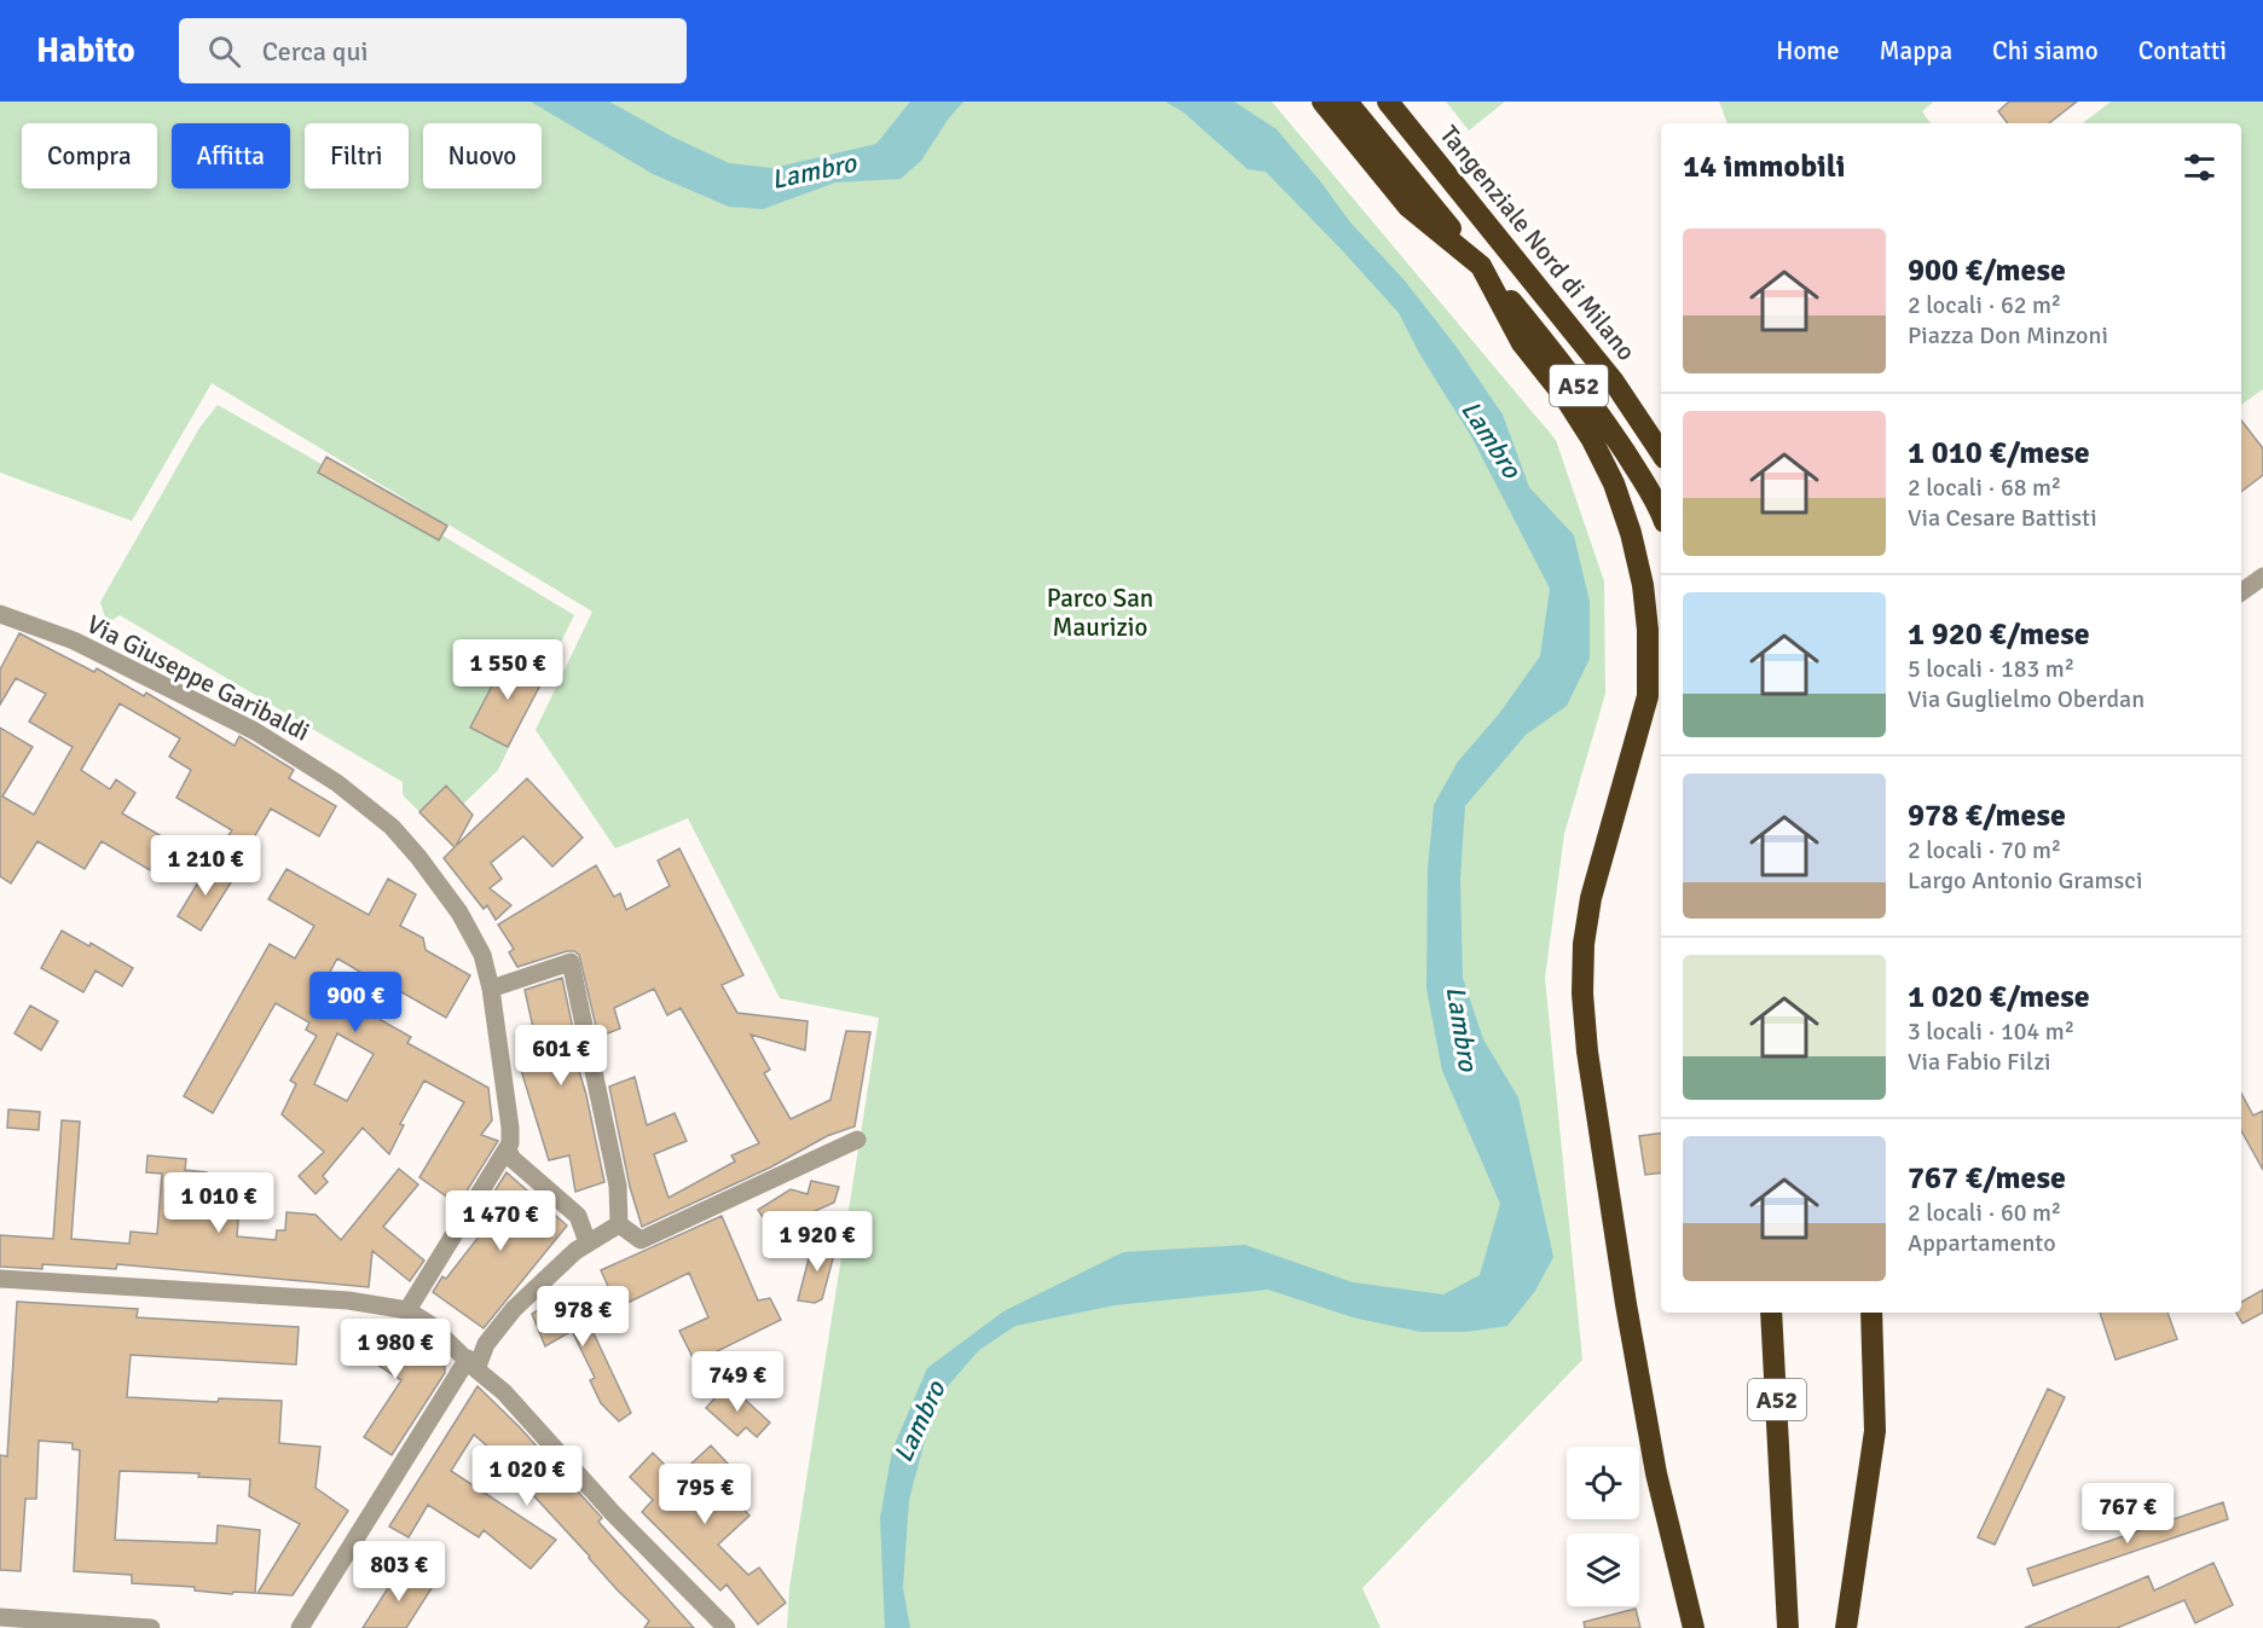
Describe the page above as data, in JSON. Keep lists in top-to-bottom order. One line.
{"streets":{"highway":["Tangenziale Nord di Milano","A52"],"street":["Via Giuseppe Garibaldi"]},"water":["Lambro"],"parks":["Parco San Maurizio"],"page":{"header":"Habito","search":"Cerca qui","nav":["Home","Mappa","Chi siamo","Contatti"],"chip":["Compra","Affitta","Filtri","Nuovo"],"heading":"14 immobili","list":[{"name":"900 €/mese","note":"2 locali · 62 m² · Piazza Don Minzoni"},{"name":"1 010 €/mese","note":"2 locali · 68 m² · Via Cesare Battisti"},{"name":"1 920 €/mese","note":"5 locali · 183 m² · Via Guglielmo Oberdan"},{"name":"978 €/mese","note":"2 locali · 70 m² · Largo Antonio Gramsci"},{"name":"1 020 €/mese","note":"3 locali · 104 m² · Via Fabio Filzi"},{"name":"767 €/mese","note":"2 locali · 60 m² · Appartamento"}],"price":["1 550 €","1 210 €","900 €","601 €","1 010 €","1 470 €","1 920 €","978 €","1 980 €","749 €","1 020 €","795 €","767 €","803 €"]}}
